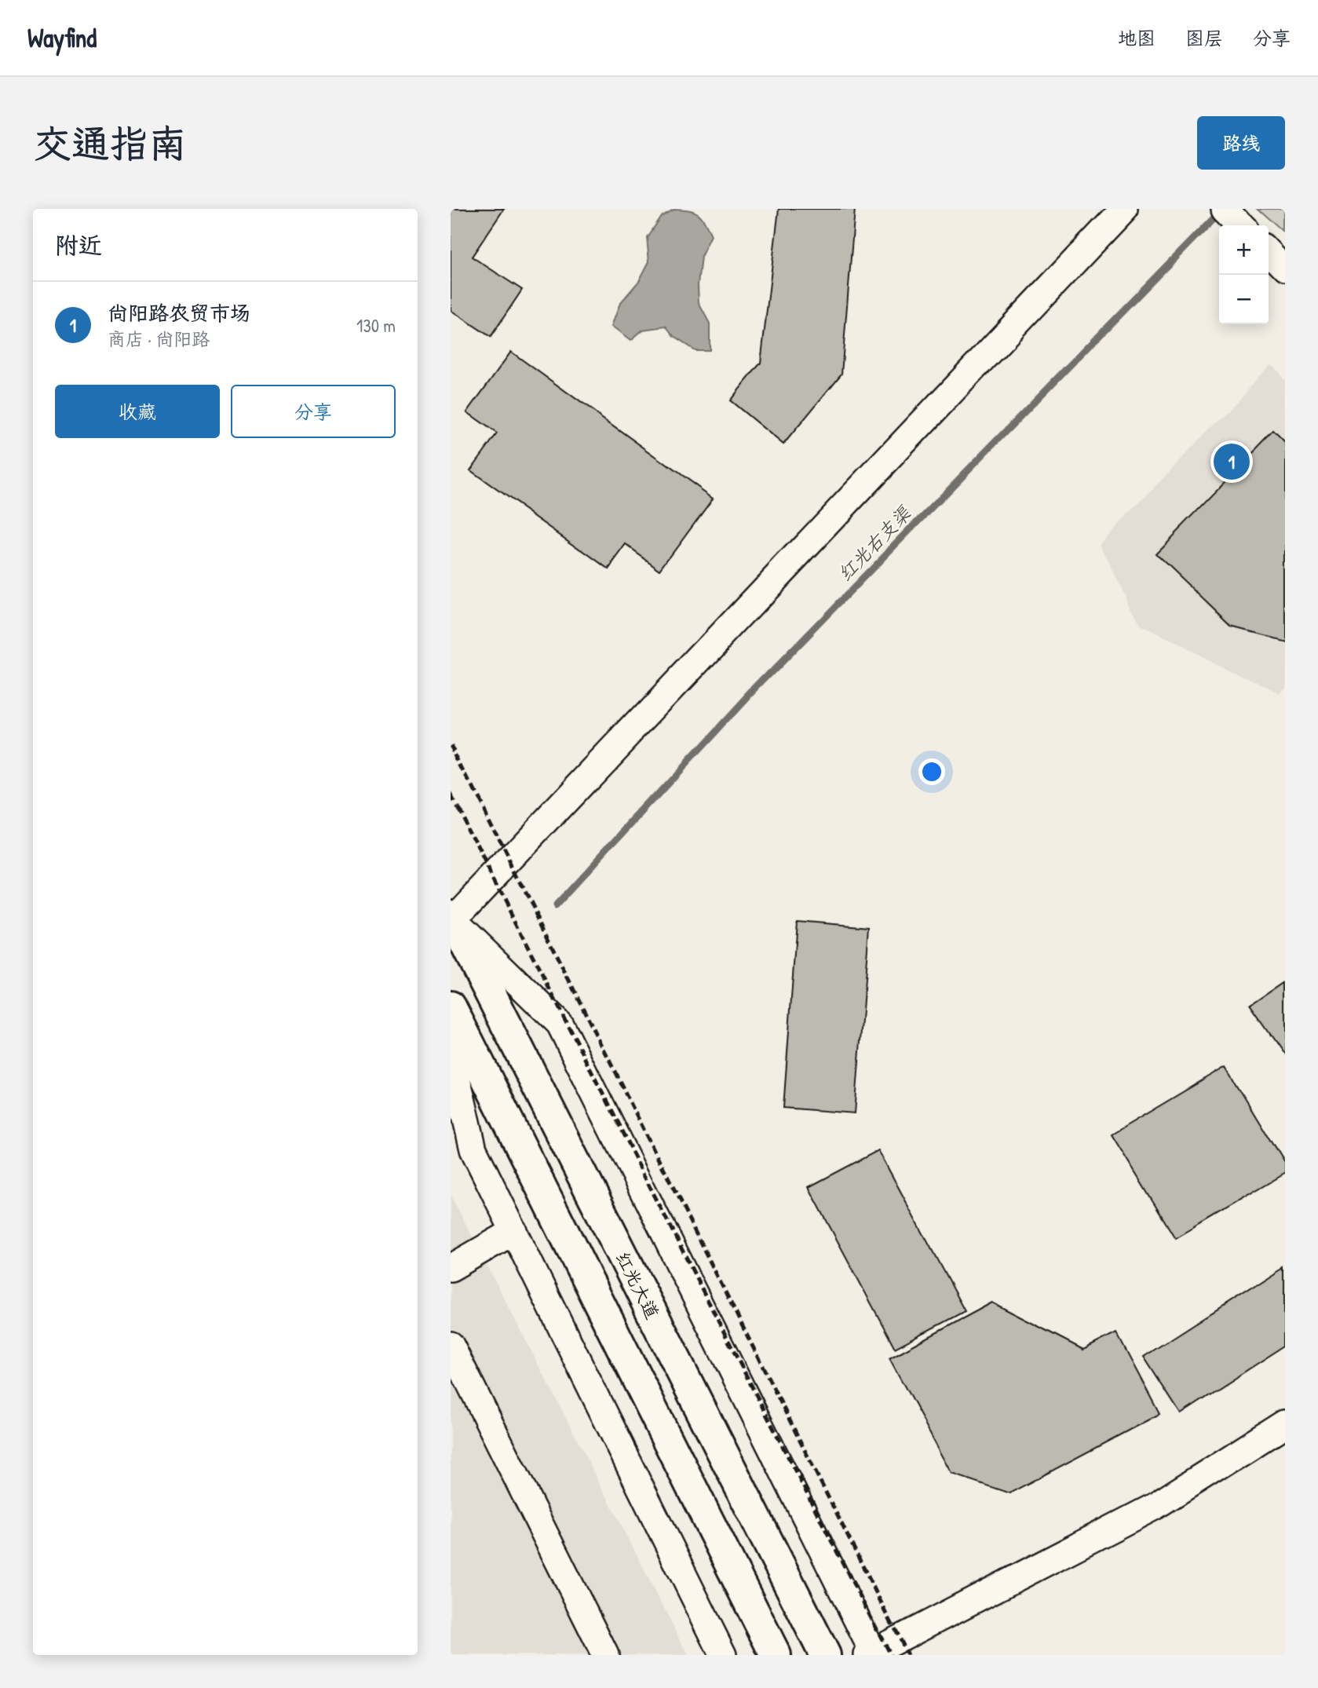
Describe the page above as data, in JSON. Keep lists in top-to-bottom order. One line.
{"streets":{"highway":["红光大道"]},"water":["红光右支渠"],"page":{"header":"Wayfind","nav":["地图","图层","分享"],"buttons":["路线",["收藏","分享"]],"title":"交通指南","heading":"附近","map_buttons":["+","−"],"list":[{"mark":"1","name":"尚阳路农贸市场","note":"商店 · 尚阳路","value":"130 m"}],"pins":"1"}}
